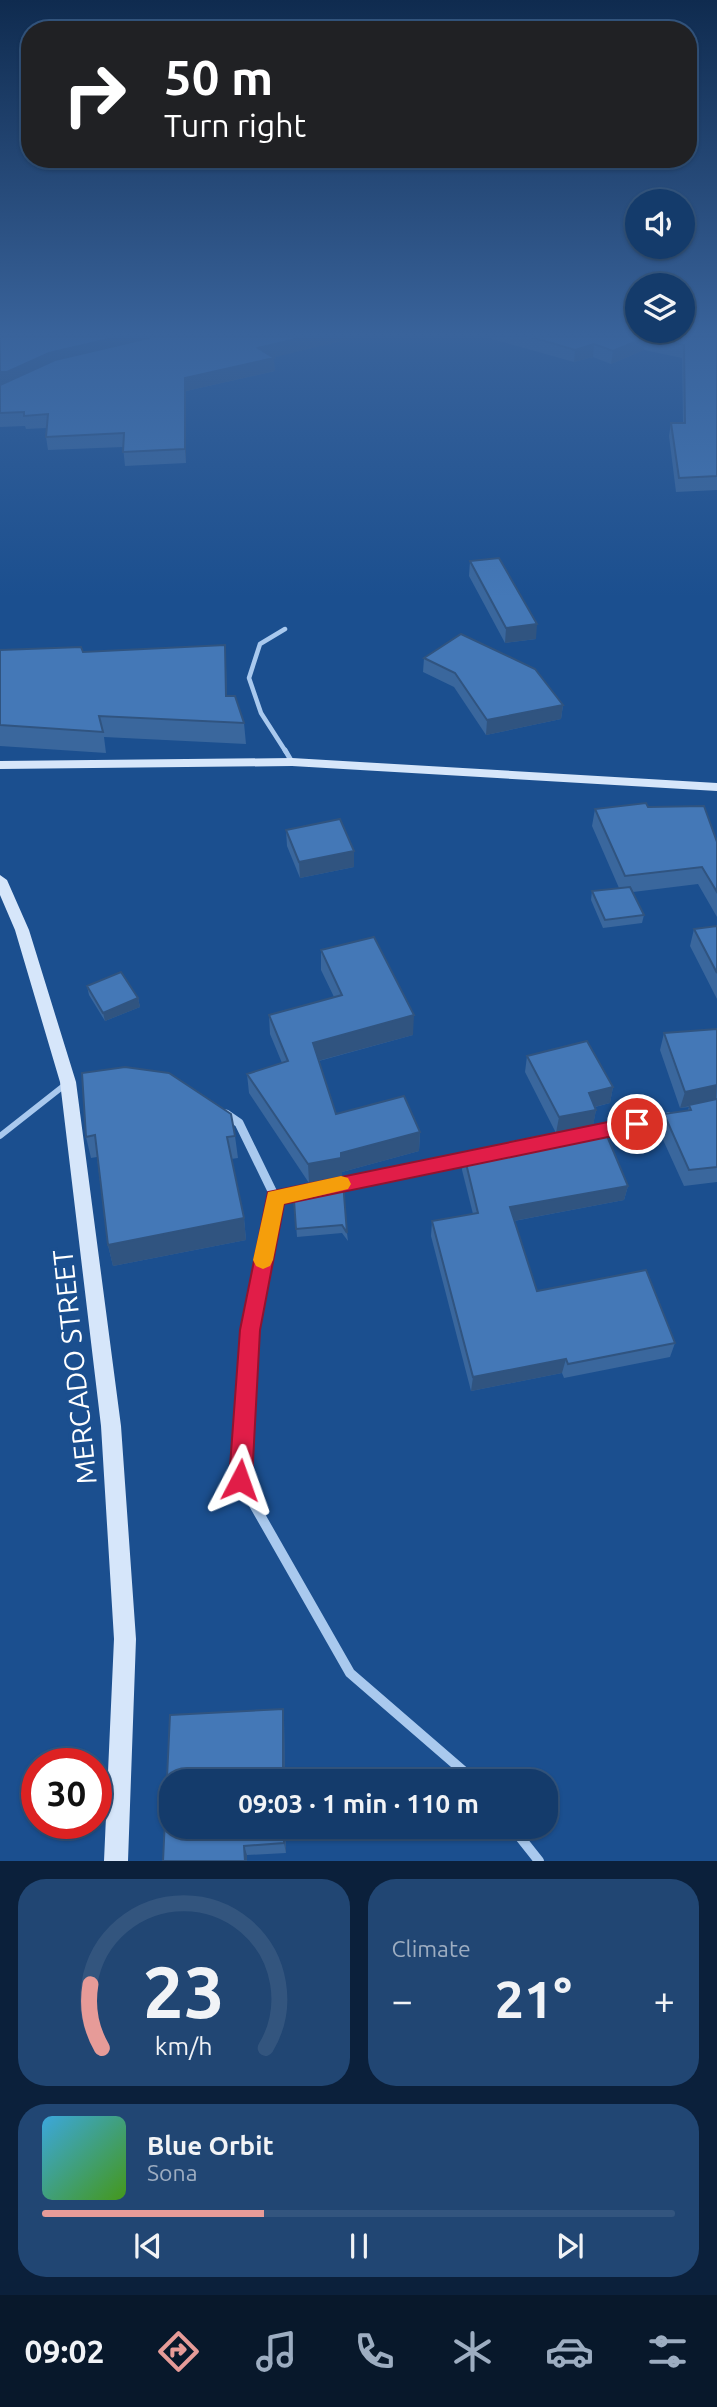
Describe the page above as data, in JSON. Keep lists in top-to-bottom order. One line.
{"streets":{"main road":["MERCADO STREET"]},"page":{"turn":["50 m","Turn right"],"limit":"30","trip":"09:03 · 1 min · 110 m","tile":"Climate","heat":["−","21°","+"],"song":["Blue Orbit","Sona"],"tabs":"09:02","gauge":["23","km/h"]}}
